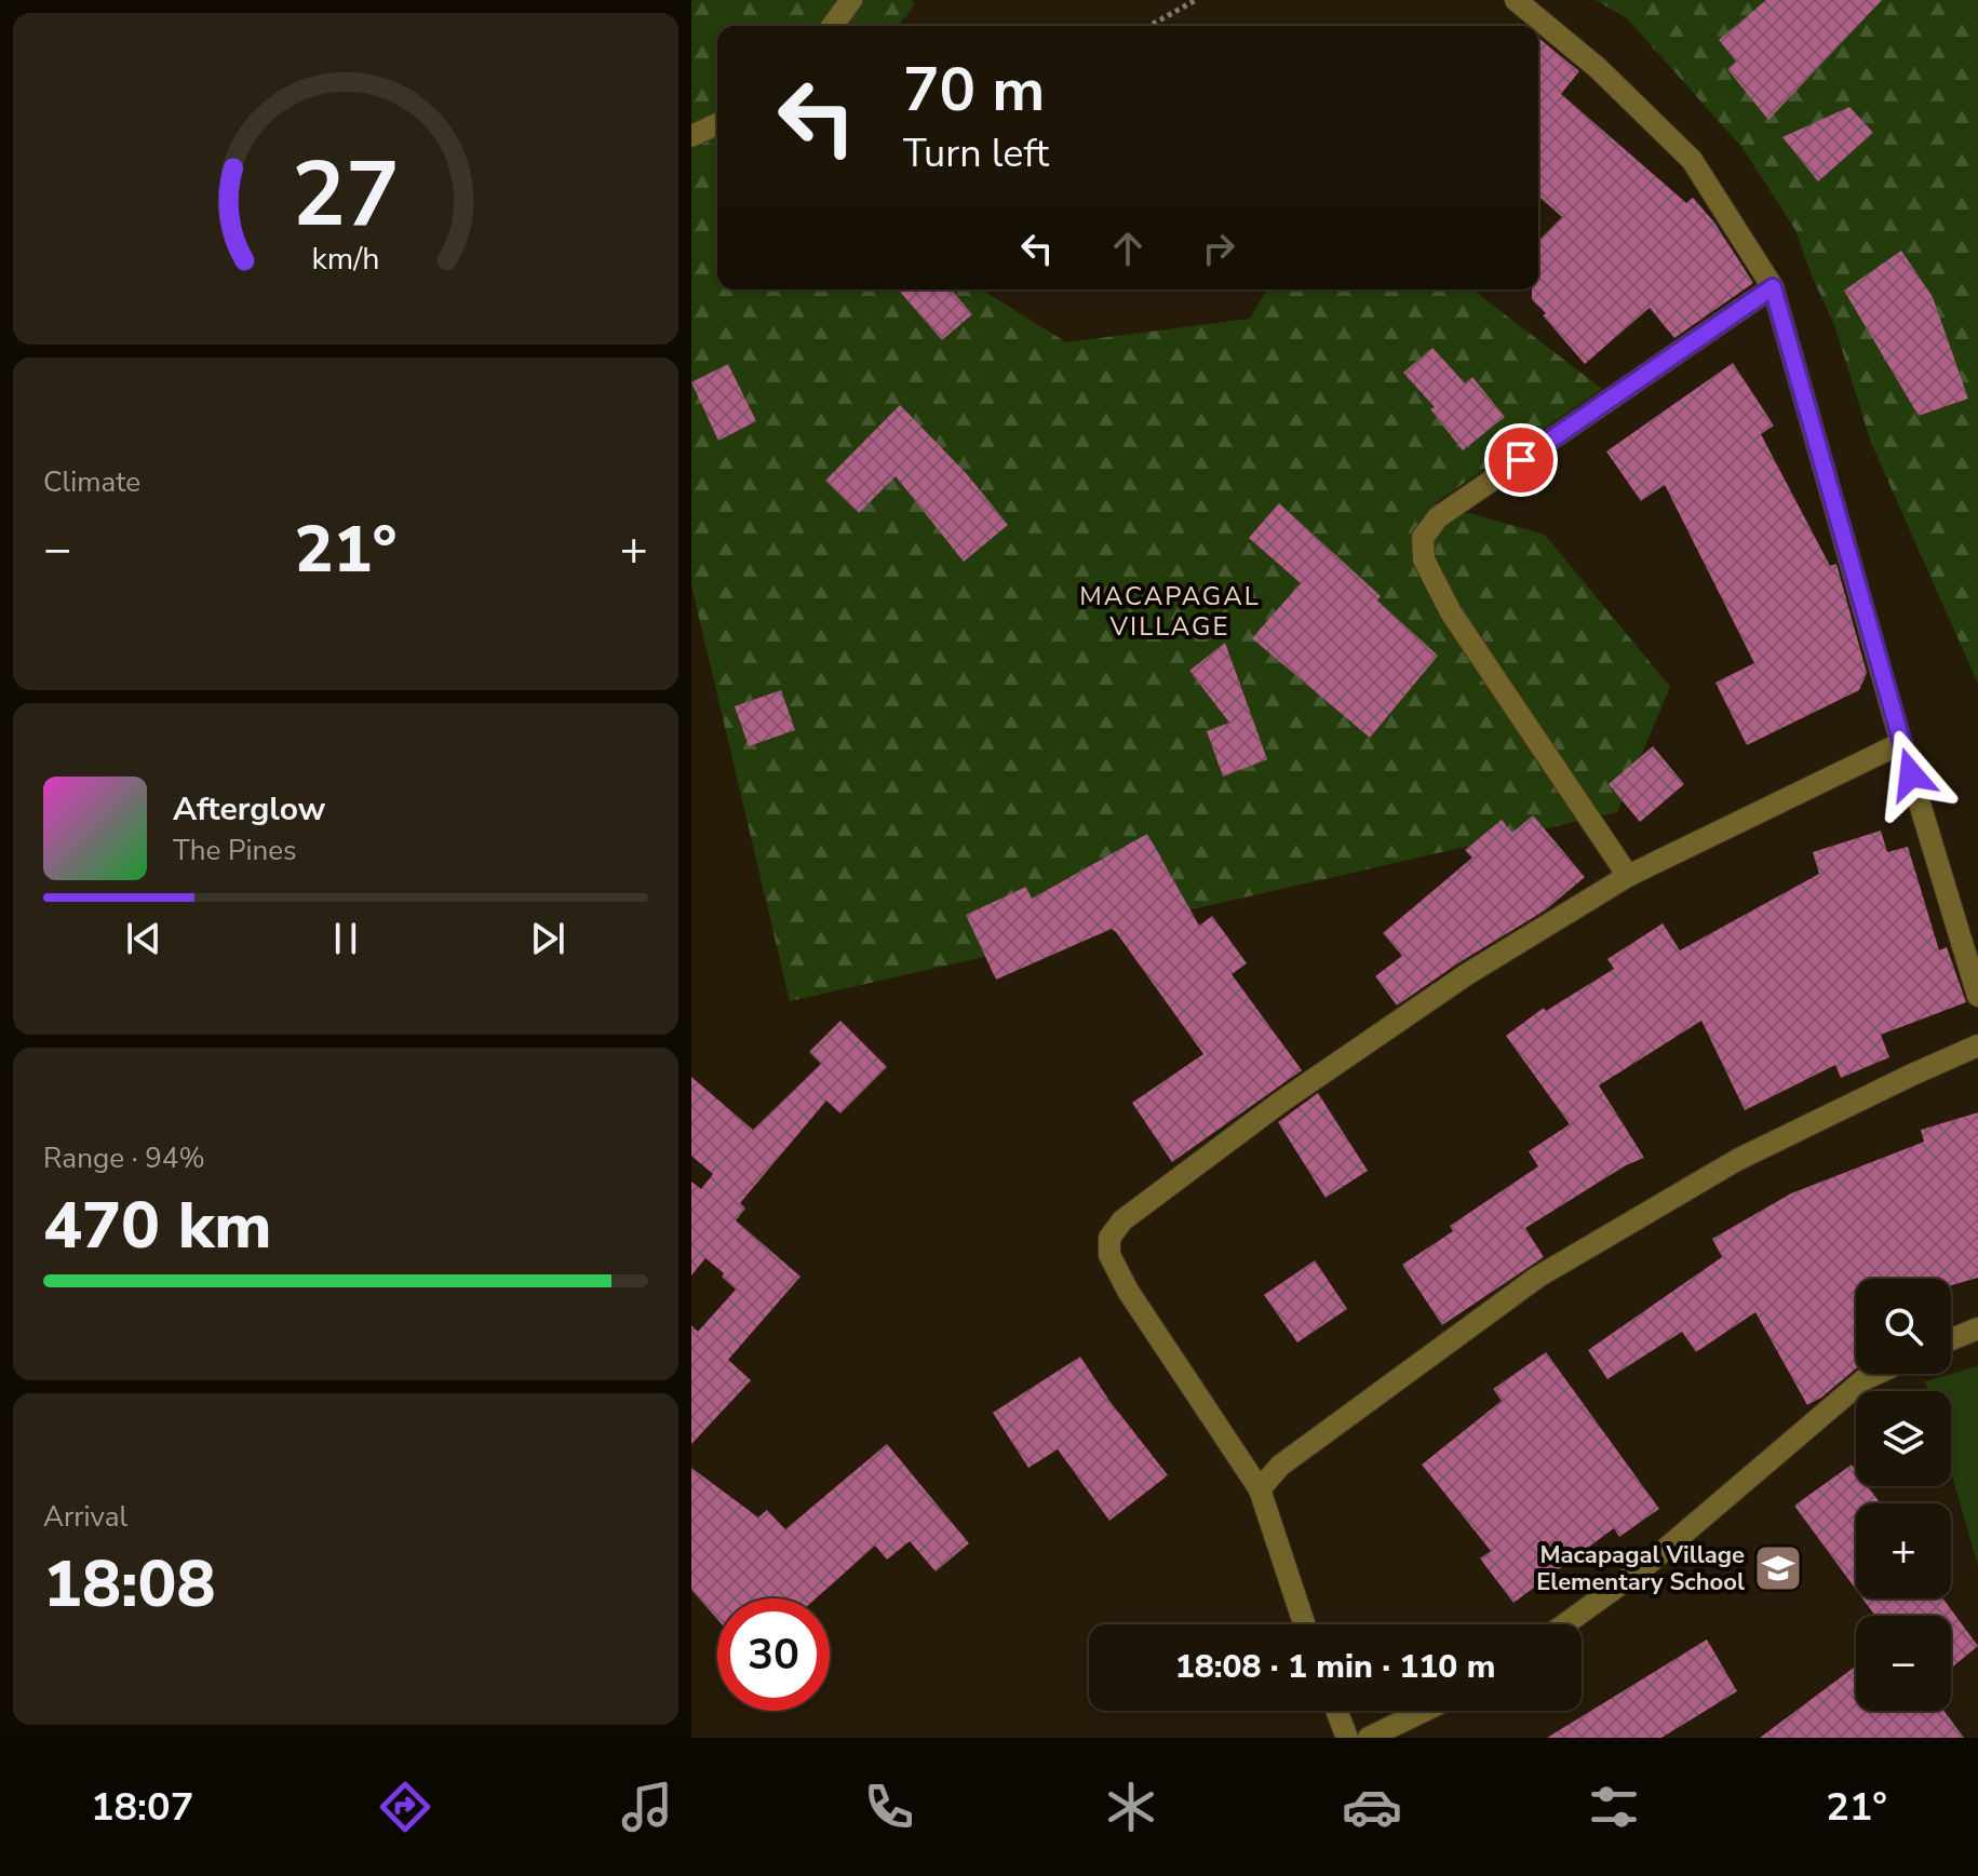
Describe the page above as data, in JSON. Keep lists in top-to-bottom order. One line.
{"districts":["MACAPAGAL VILLAGE"],"places":{"school or university":["Macapagal Village Elementary School"]},"page":{"turn":["70 m","Turn left"],"tile":["Climate",["Range · 94%","470 km"],["Arrival","18:08"]],"heat":["−","21°","+"],"song":["Afterglow","The Pines"],"map_buttons":["+","−"],"limit":"30","trip":"18:08 · 1 min · 110 m","tabs":["18:07","21°"],"gauge":["27","km/h"]}}
